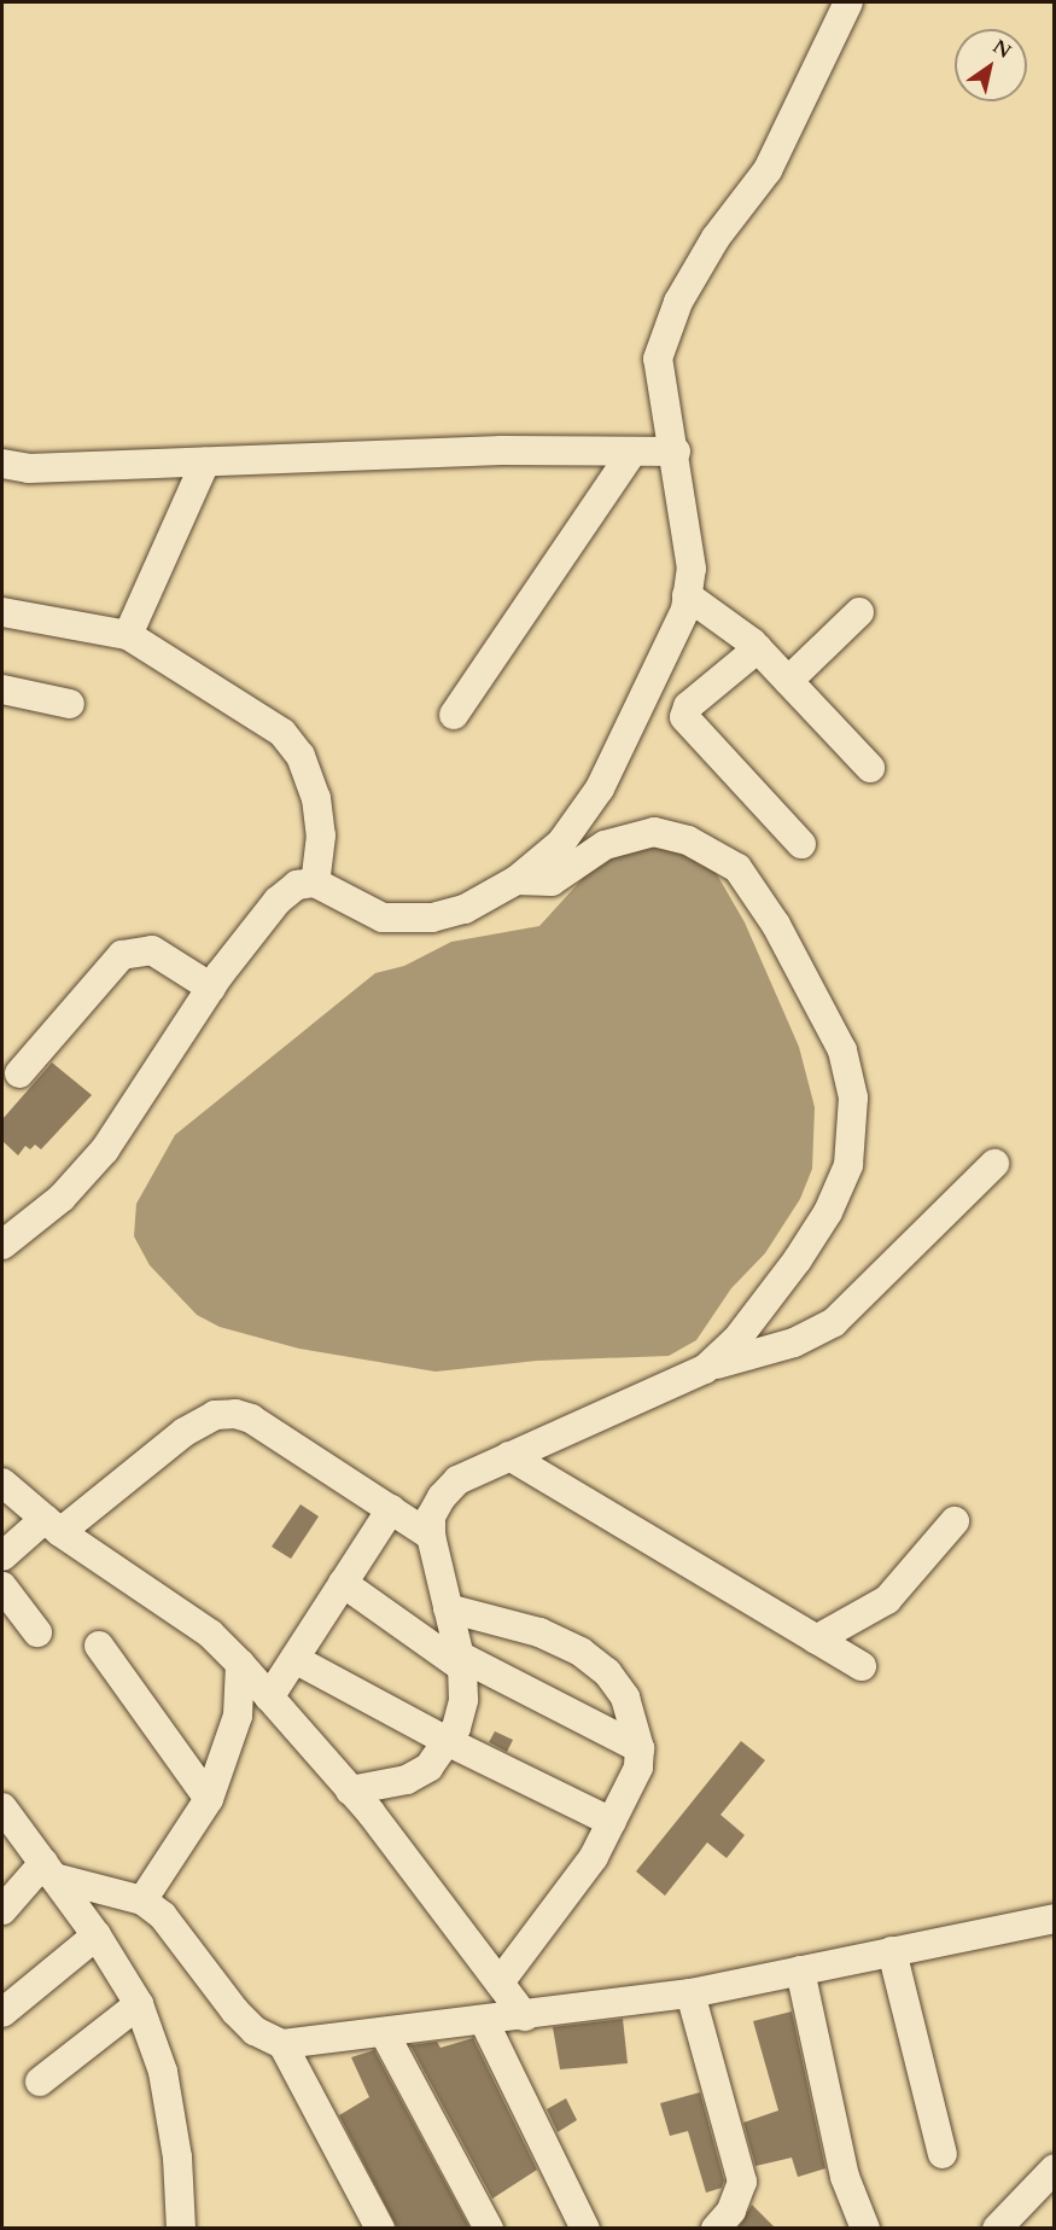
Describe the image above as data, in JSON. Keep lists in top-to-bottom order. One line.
{"north":"top right"}
